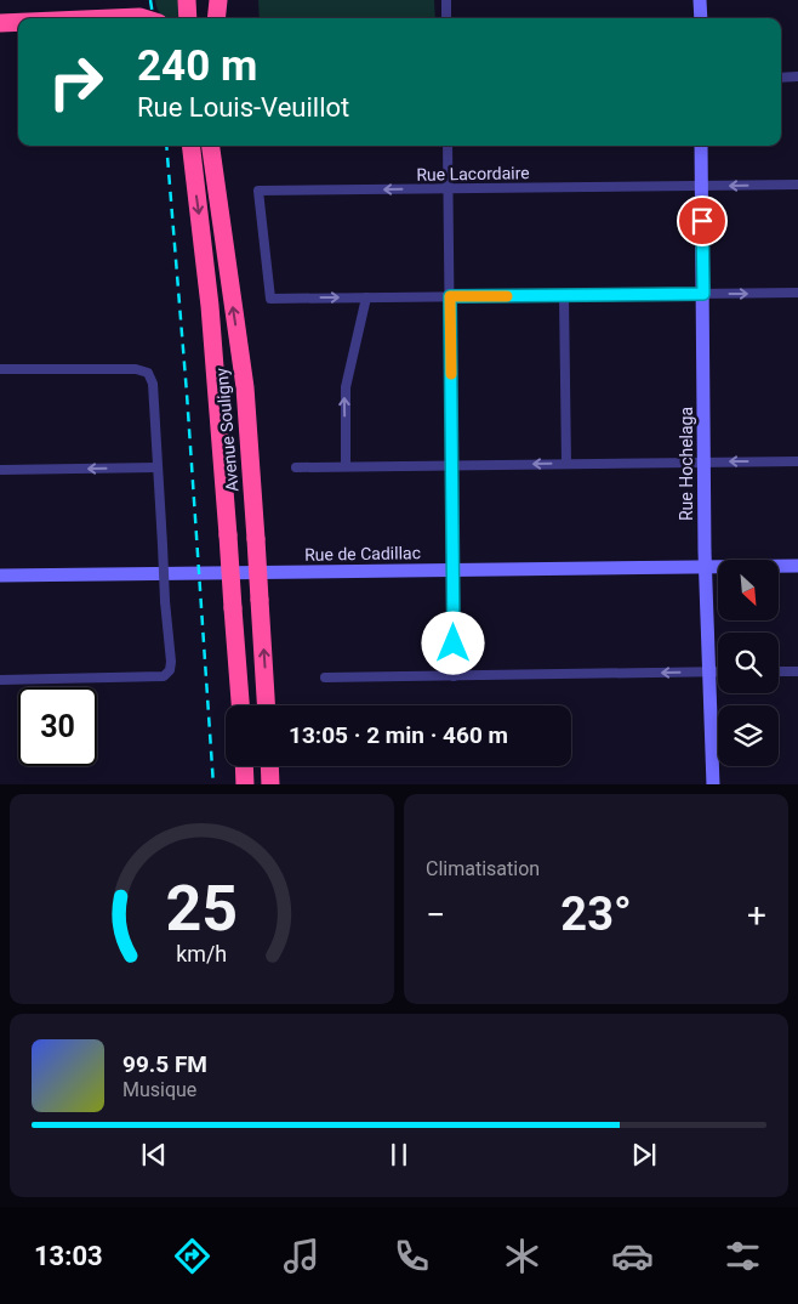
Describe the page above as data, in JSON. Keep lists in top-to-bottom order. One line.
{"streets":{"highway":["Avenue Souligny"],"street":["Rue Lacordaire","Rue Hochelaga","Rue de Cadillac"]},"crossings":[["Rue Lacordaire","Rue Hochelaga"],["Rue Hochelaga","Rue de Cadillac"]],"north":"bottom right","page":{"turn":["240 m","Rue Louis-Veuillot"],"limit":"30","trip":"13:05 · 2 min · 460 m","tile":"Climatisation","heat":["−","23°","+"],"song":["99.5 FM","Musique"],"tabs":"13:03","gauge":["25","km/h"]}}
